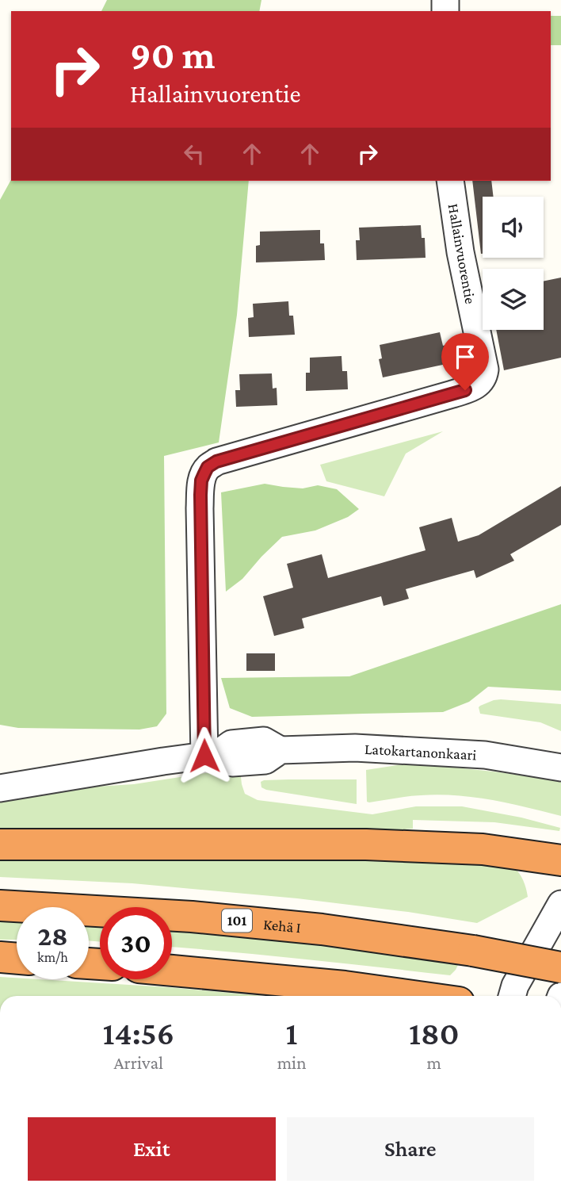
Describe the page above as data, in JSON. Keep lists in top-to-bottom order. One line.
{"streets":{"highway":["101","Kehä I"],"street":["Hallainvuorentie","Latokartanonkaari"]},"crossings":[["Hallainvuorentie","Latokartanonkaari"]],"page":{"turn":["90 m","Hallainvuorentie"],"speed":"28 km/h","limit":"30","eta":["14:56","Arrival","1","min","180","m"],"buttons":["Exit","Share"]}}
